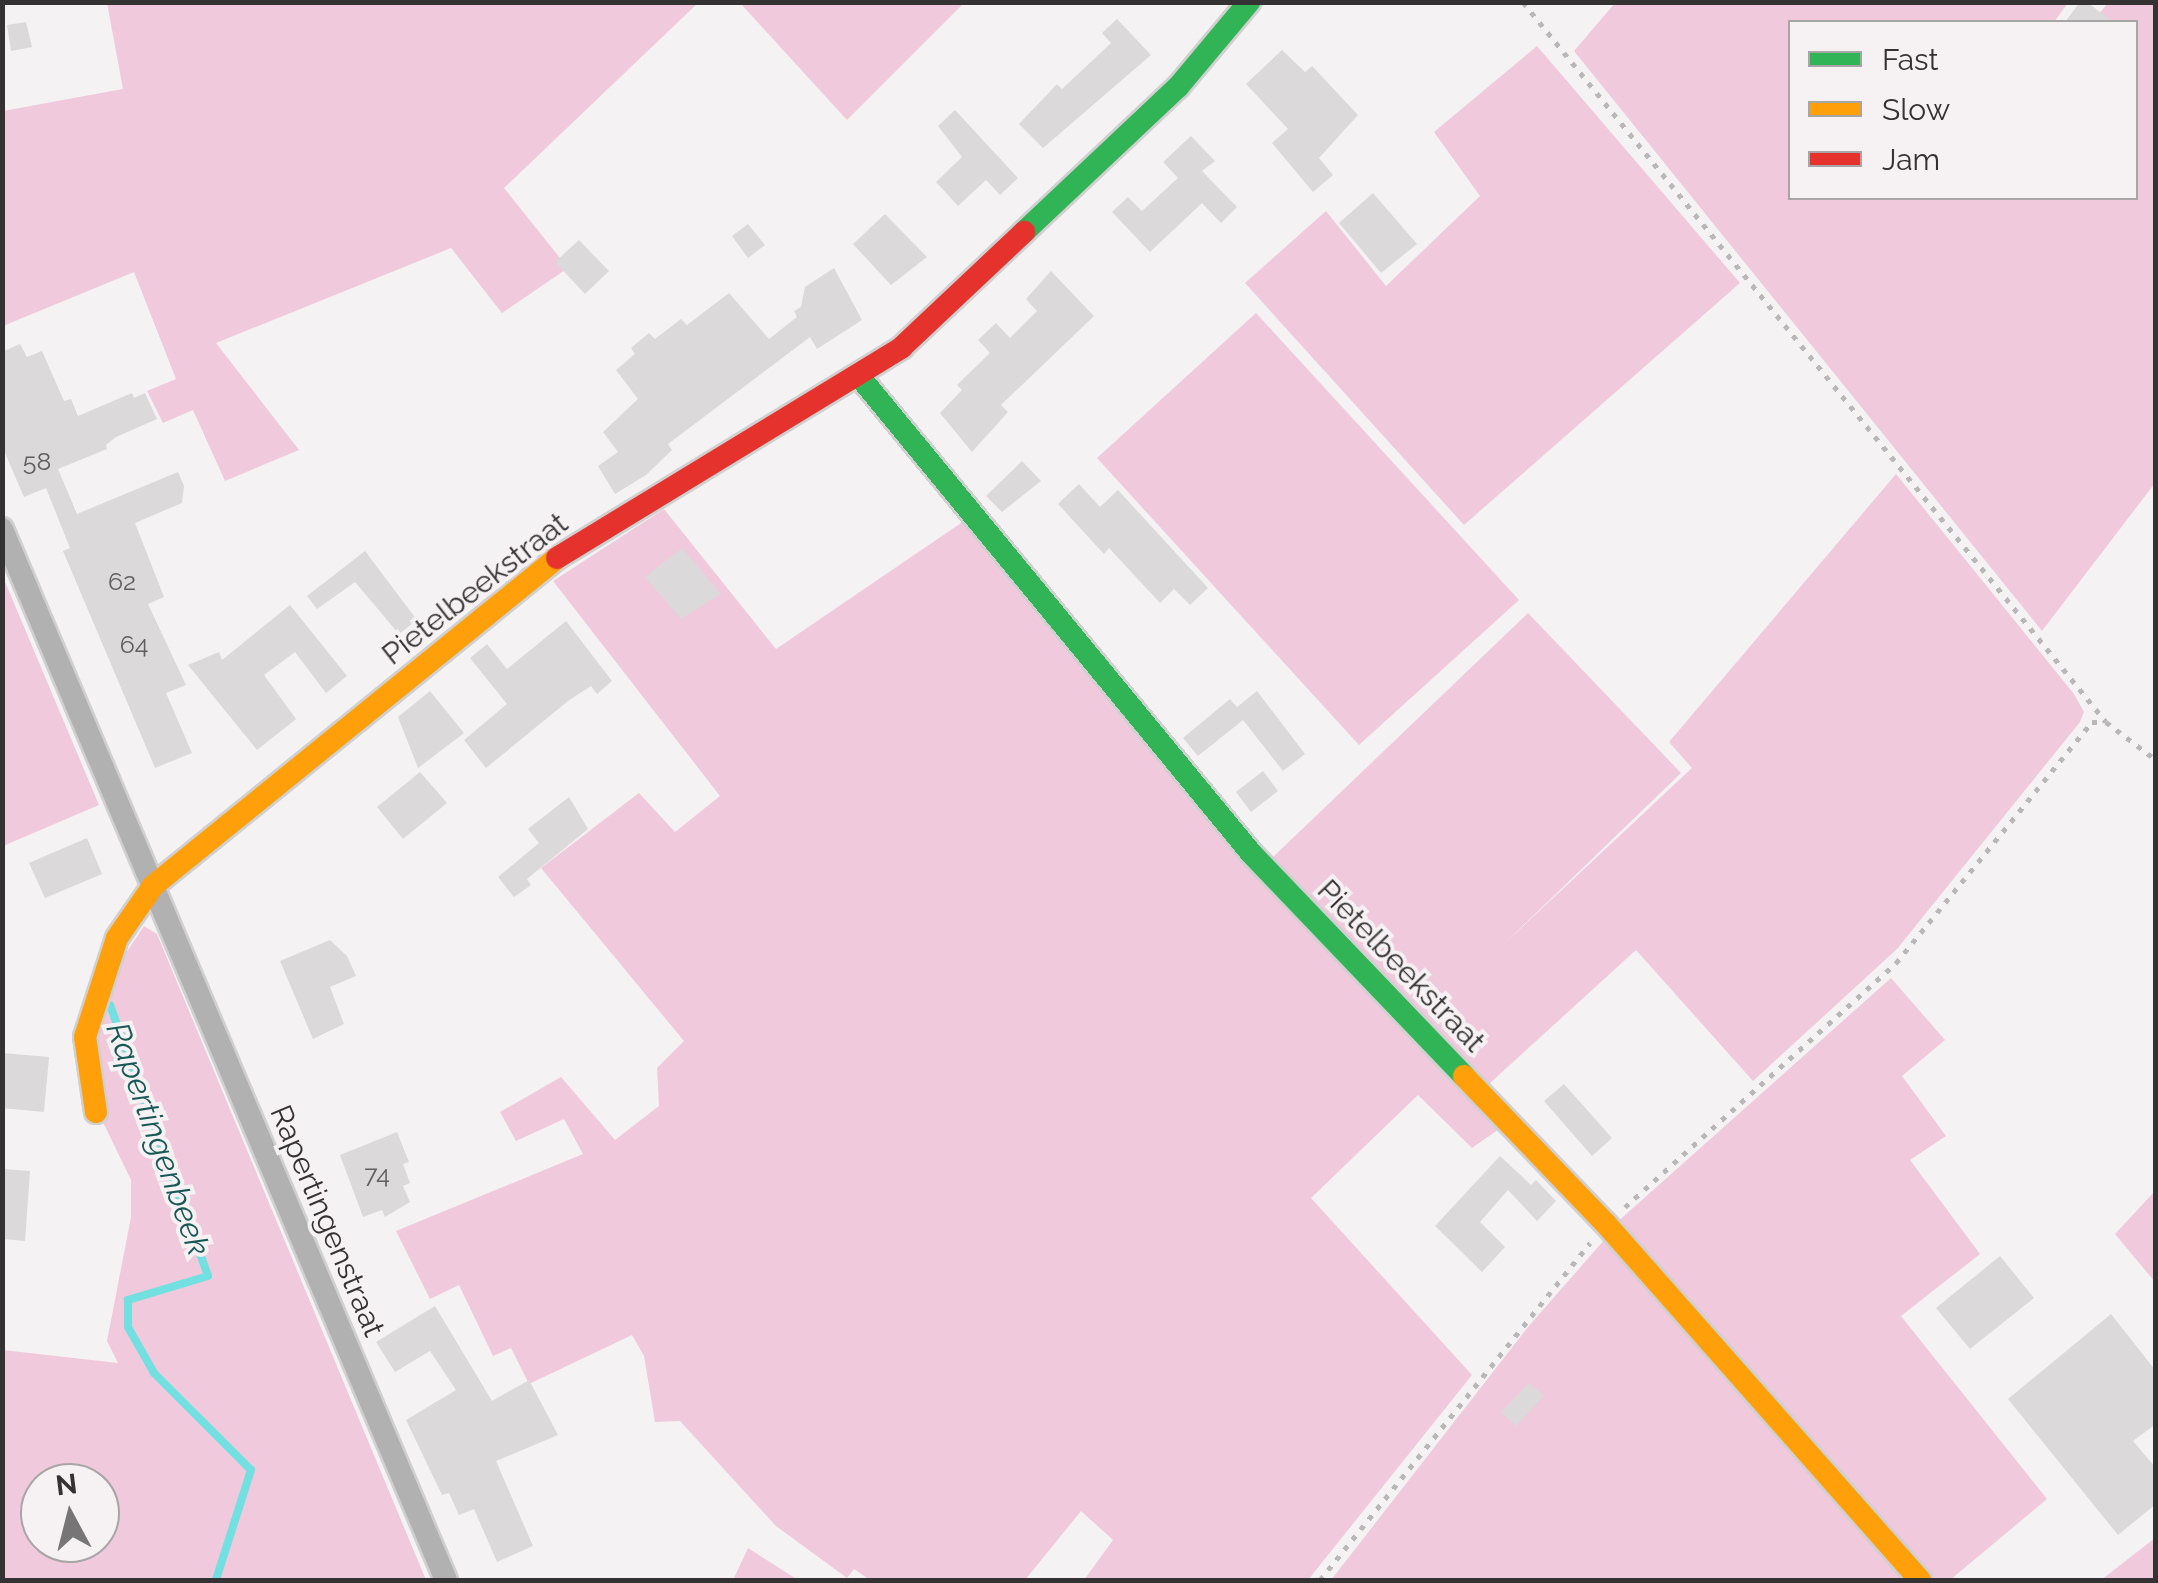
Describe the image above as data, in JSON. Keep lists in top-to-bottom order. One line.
{"streets":{"street":["Pietelbeekstraat","Rapertingenstraat"]},"crossings":[["Pietelbeekstraat","Rapertingenstraat"]],"water":["Rapertingenbeek"],"house_numbers":["58","62","64","74"],"legend":["Fast","Slow","Jam"],"north":"top"}
